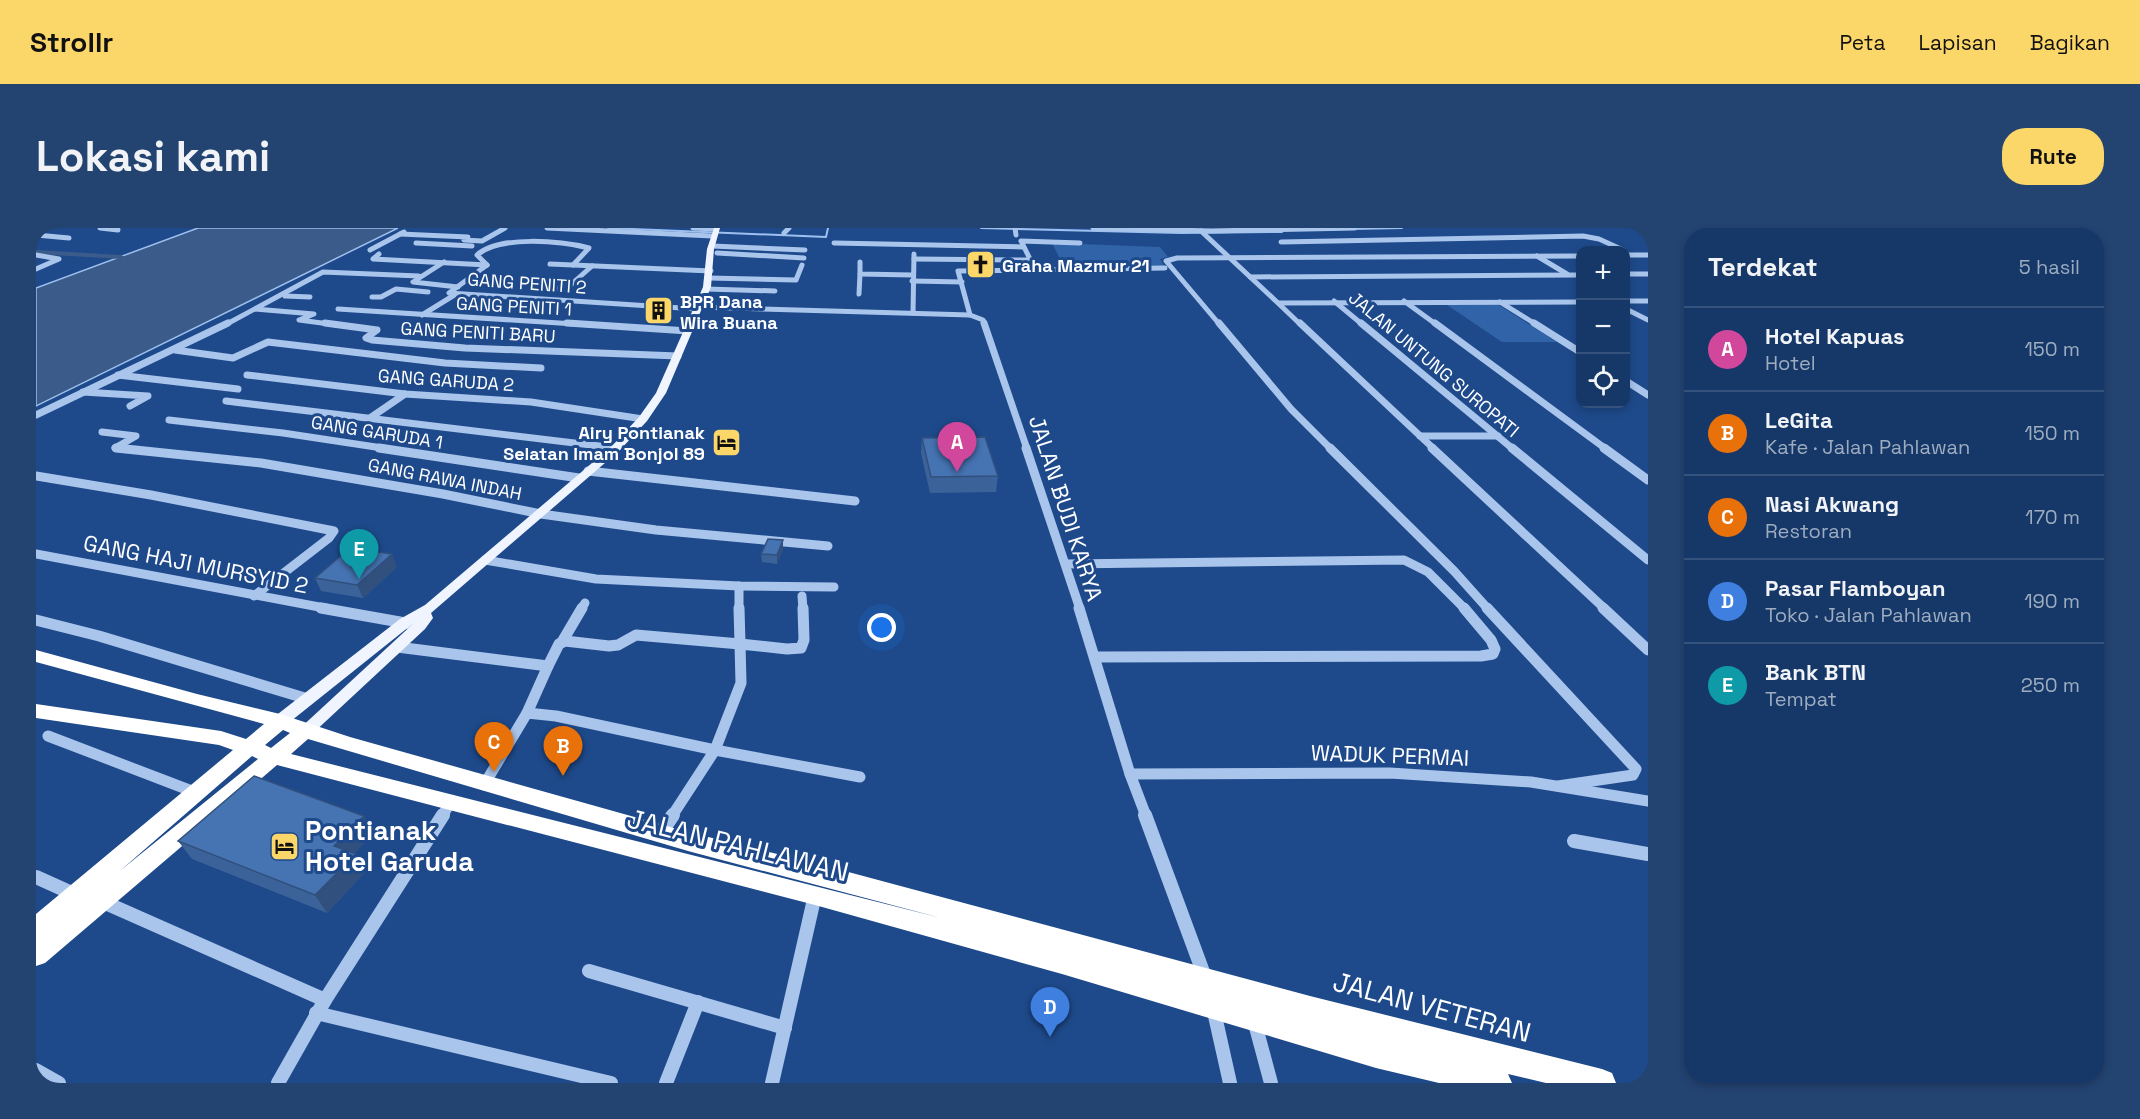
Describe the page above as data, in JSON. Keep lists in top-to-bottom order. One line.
{"streets":{"highway":["JALAN PAHLAWAN","JALAN VETERAN"],"street":["GANG PENITI 2","GANG PENITI 1","GANG PENITI BARU","JALAN UNTUNG SUROPATI","GANG GARUDA 2","GANG GARUDA 1","GANG RAWA INDAH","JALAN BUDI KARYA","GANG HAJI MURSYID 2","WADUK PERMAI"]},"crossings":[["JALAN BUDI KARYA","WADUK PERMAI"],["JALAN BUDI KARYA","JALAN PAHLAWAN"],["JALAN PAHLAWAN","JALAN VETERAN"]],"places":{"church":["Graha Mazmur 21"],"building":["BPR Dana Wira Buana"],"hotel":["Airy Pontianak Selatan Imam Bonjol 89","Pontianak Hotel Garuda"]},"page":{"header":"Strollr","nav":["Peta","Lapisan","Bagikan"],"buttons":"Rute","title":"Lokasi kami","heading":["Terdekat","5 hasil"],"map_buttons":["+","−"],"list":[{"mark":"A","name":"Hotel Kapuas","note":"Hotel","value":"150 m"},{"mark":"B","name":"LeGita","note":"Kafe · Jalan Pahlawan","value":"150 m"},{"mark":"C","name":"Nasi Akwang","note":"Restoran","value":"170 m"},{"mark":"D","name":"Pasar Flamboyan","note":"Toko · Jalan Pahlawan","value":"190 m"},{"mark":"E","name":"Bank BTN","note":"Tempat","value":"250 m"}],"pins":["A","E","C","B","D"]}}
